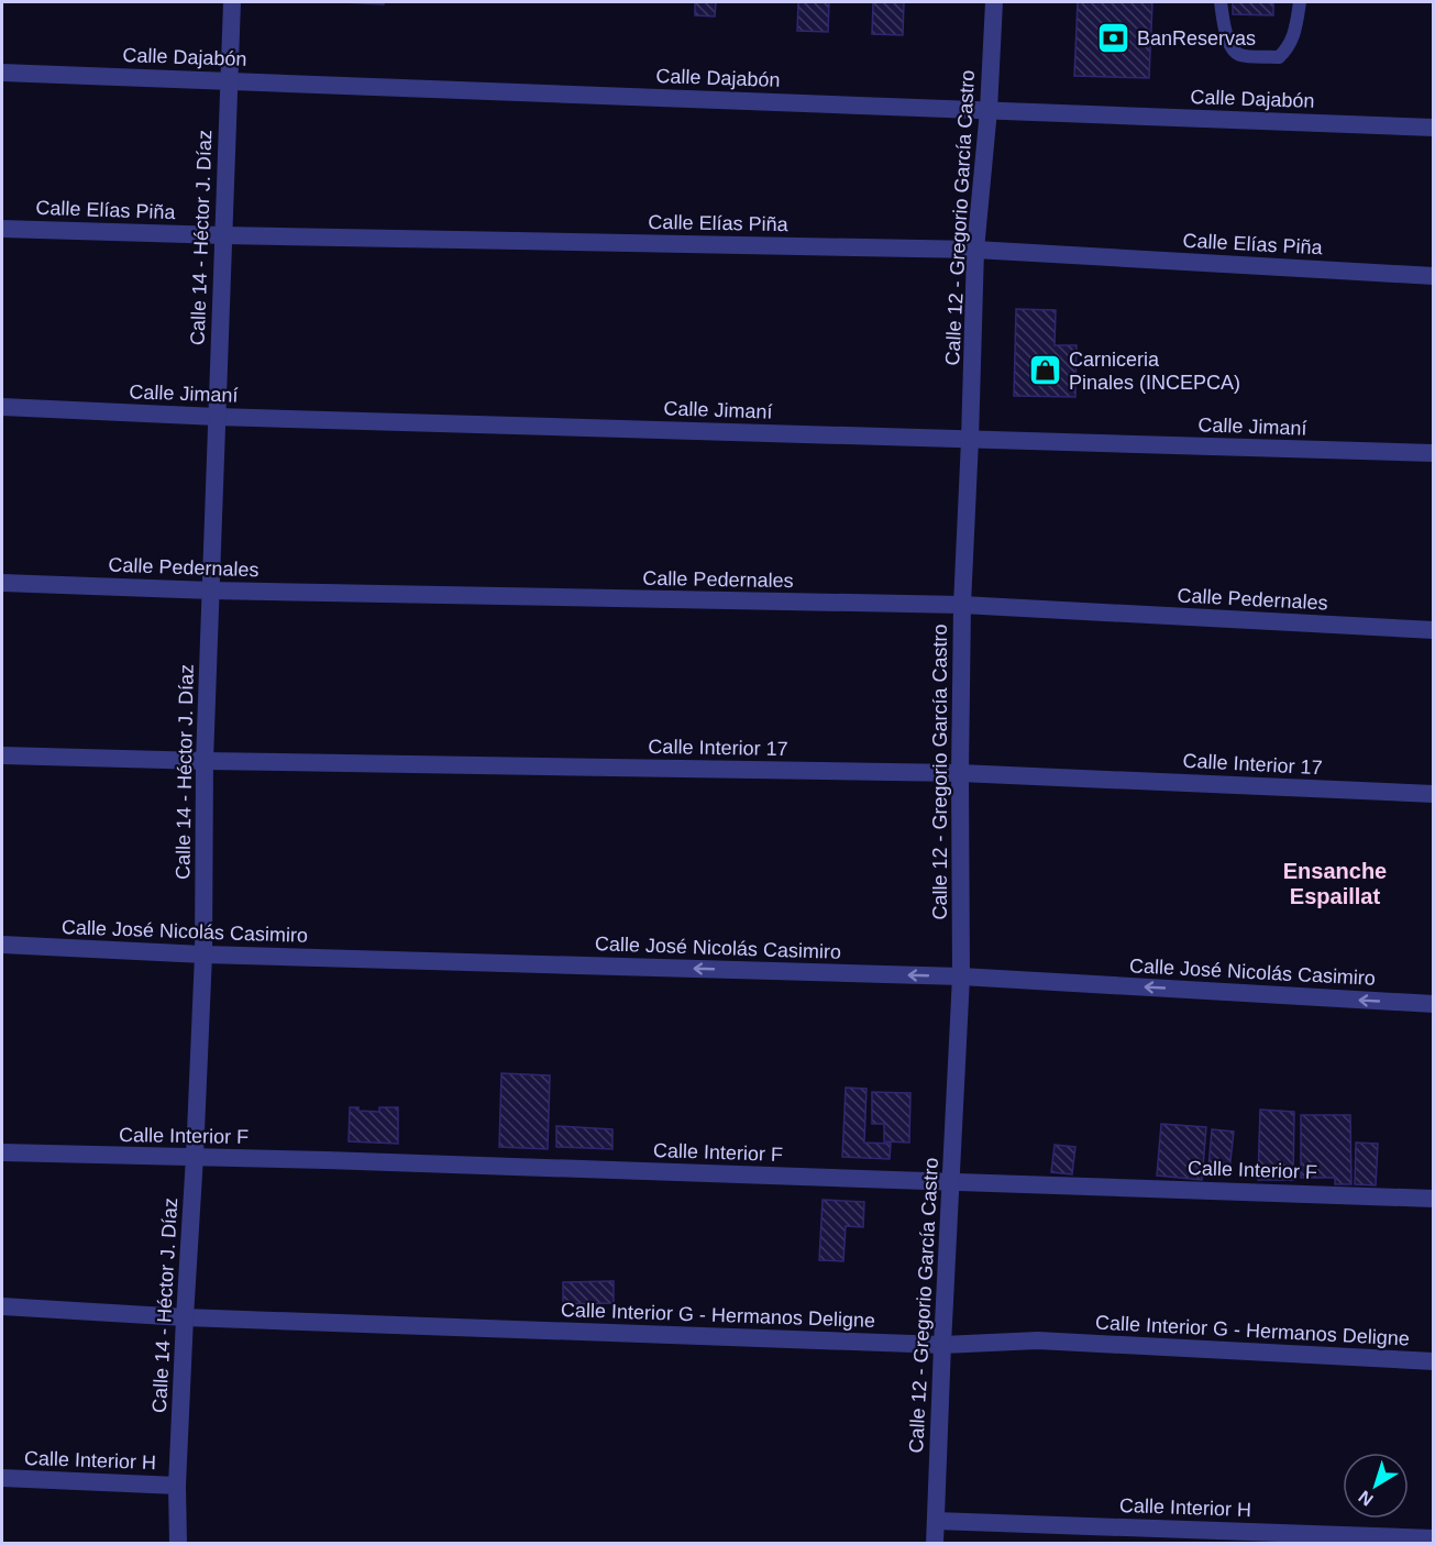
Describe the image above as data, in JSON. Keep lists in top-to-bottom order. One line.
{"streets":{"street":["Calle Dajabón","Calle Elías Piña","Calle 12 - Gregorio García Castro","Calle 14 - Héctor J. Díaz","Calle Jimaní","Calle Pedernales","Calle Interior 17","Calle José Nicolás Casimiro","Calle Interior F","Calle Interior G - Hermanos Deligne","Calle Interior H"]},"crossings":[["Calle Dajabón","Calle 12 - Gregorio García Castro"],["Calle Dajabón","Calle 14 - Héctor J. Díaz"],["Calle Elías Piña","Calle 12 - Gregorio García Castro"],["Calle Elías Piña","Calle 14 - Héctor J. Díaz"],["Calle 12 - Gregorio García Castro","Calle Jimaní"],["Calle 12 - Gregorio García Castro","Calle Pedernales"],["Calle 12 - Gregorio García Castro","Calle Interior 17"],["Calle 12 - Gregorio García Castro","Calle José Nicolás Casimiro"],["Calle 12 - Gregorio García Castro","Calle Interior F"],["Calle 12 - Gregorio García Castro","Calle Interior G - Hermanos Deligne"],["Calle 12 - Gregorio García Castro","Calle Interior H"],["Calle 14 - Héctor J. Díaz","Calle Jimaní"],["Calle 14 - Héctor J. Díaz","Calle Pedernales"],["Calle 14 - Héctor J. Díaz","Calle Interior 17"],["Calle 14 - Héctor J. Díaz","Calle José Nicolás Casimiro"],["Calle 14 - Héctor J. Díaz","Calle Interior F"],["Calle 14 - Héctor J. Díaz","Calle Interior G - Hermanos Deligne"],["Calle 14 - Héctor J. Díaz","Calle Interior H"]],"one_way":["Calle José Nicolás Casimiro"],"districts":["Ensanche Espaillat"],"places":{"bank":["BanReservas"],"shop":["Carniceria Pinales (INCEPCA)"]},"north":"bottom left"}
